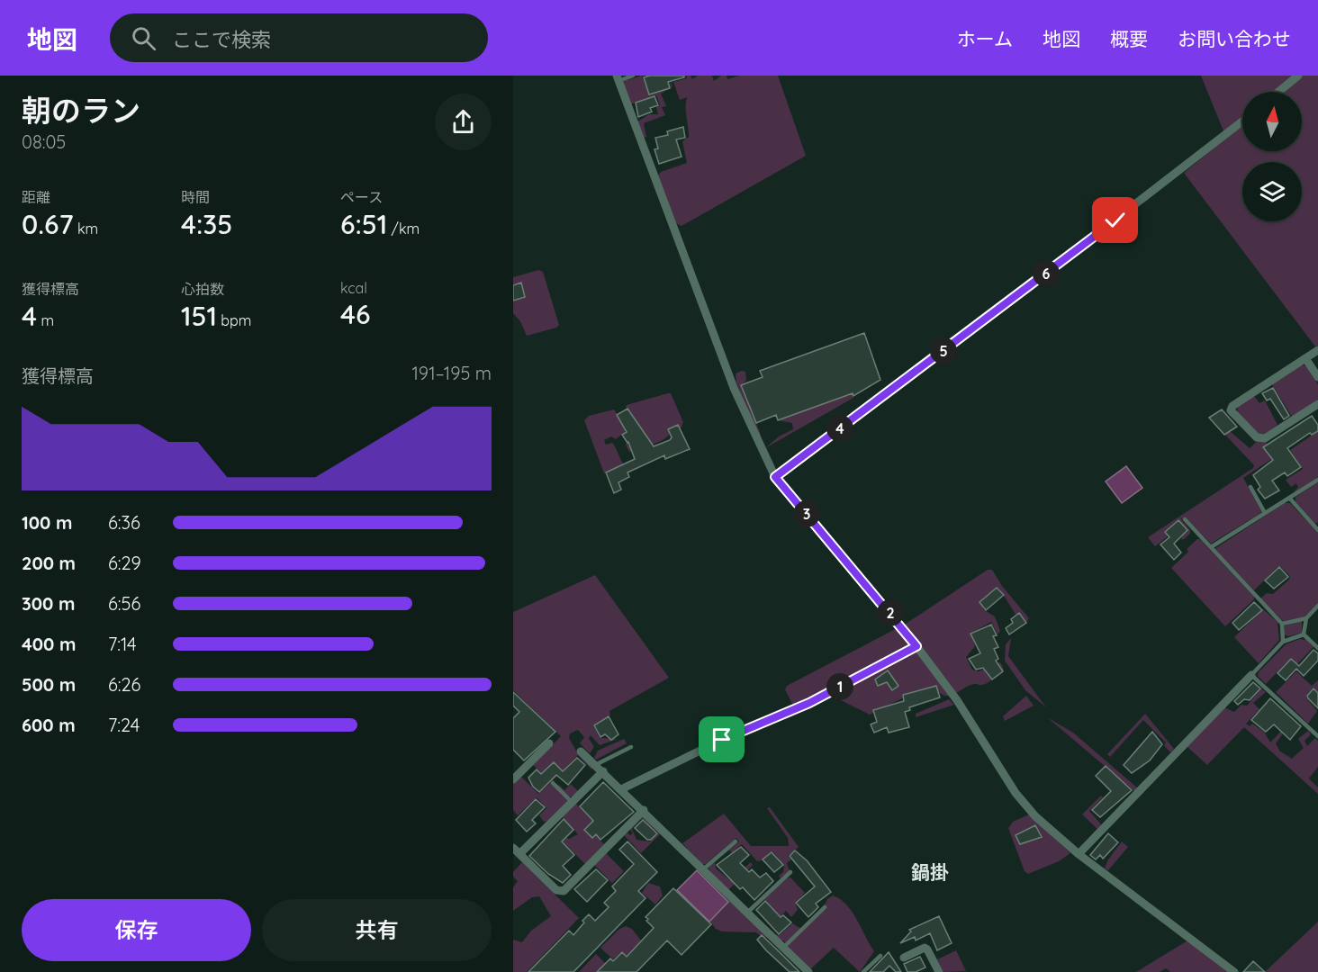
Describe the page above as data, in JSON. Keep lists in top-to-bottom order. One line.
{"districts":["鍋掛"],"north":"top","page":{"header":"地図","search":"ここで検索","nav":["ホーム","地図","概要","お問い合わせ"],"heading":["朝のラン","08:05"],"stats":[["距離","0.67 km"],["時間","4:35"],["ペース","6:51 /km"],["獲得標高","4 m"],["心拍数","151 bpm"],["kcal","46"]],"pins":["6","5","4","3","2","1"],"chart":["獲得標高","191–195 m"],"list":[{"name":"100 m","note":"6:36"},{"name":"200 m","note":"6:29"},{"name":"300 m","note":"6:56"},{"name":"400 m","note":"7:14"},{"name":"500 m","note":"6:26"},{"name":"600 m","note":"7:24"}],"buttons":["保存","共有"]}}
